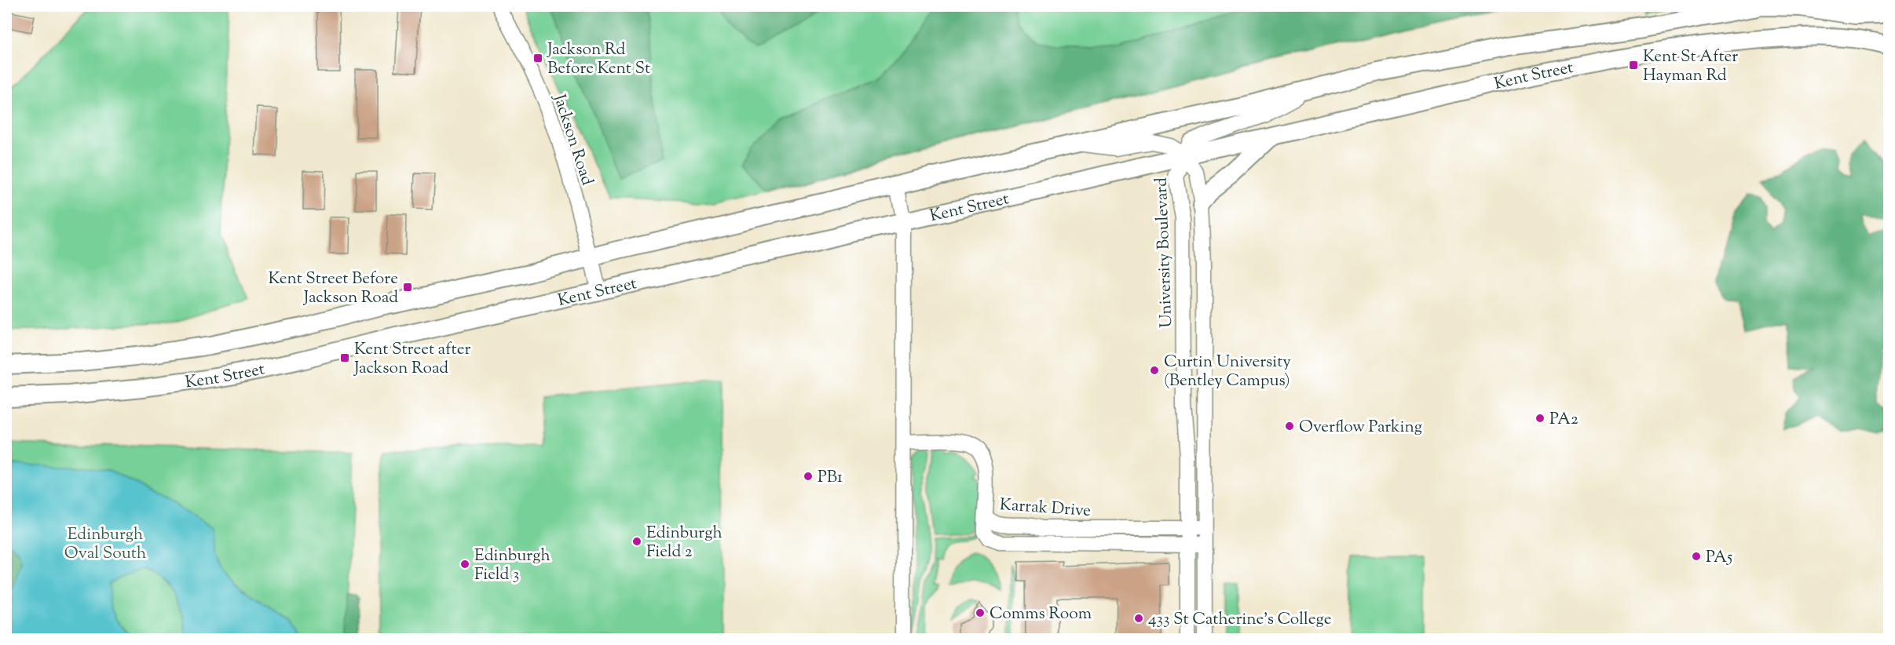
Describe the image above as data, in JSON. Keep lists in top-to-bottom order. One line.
{"streets":{"main road":["Kent Street"],"street":["Jackson Road","University Boulevard","Karrak Drive"]},"crossings":[["Kent Street","Jackson Road"],["Kent Street","University Boulevard"],["University Boulevard","Karrak Drive"]],"parks":["Edinburgh Oval South"],"places":{"transit":["Jackson Rd Before Kent St","Kent St After Hayman Rd","Kent Street Before Jackson Road","Kent Street after Jackson Road"],"other":["Curtin University (Bentley Campus)","PA2","Overflow Parking","PB1","Edinburgh Field 2","PA5","Edinburgh Field 3","Comms Room","433 St Catherine's College"]}}
